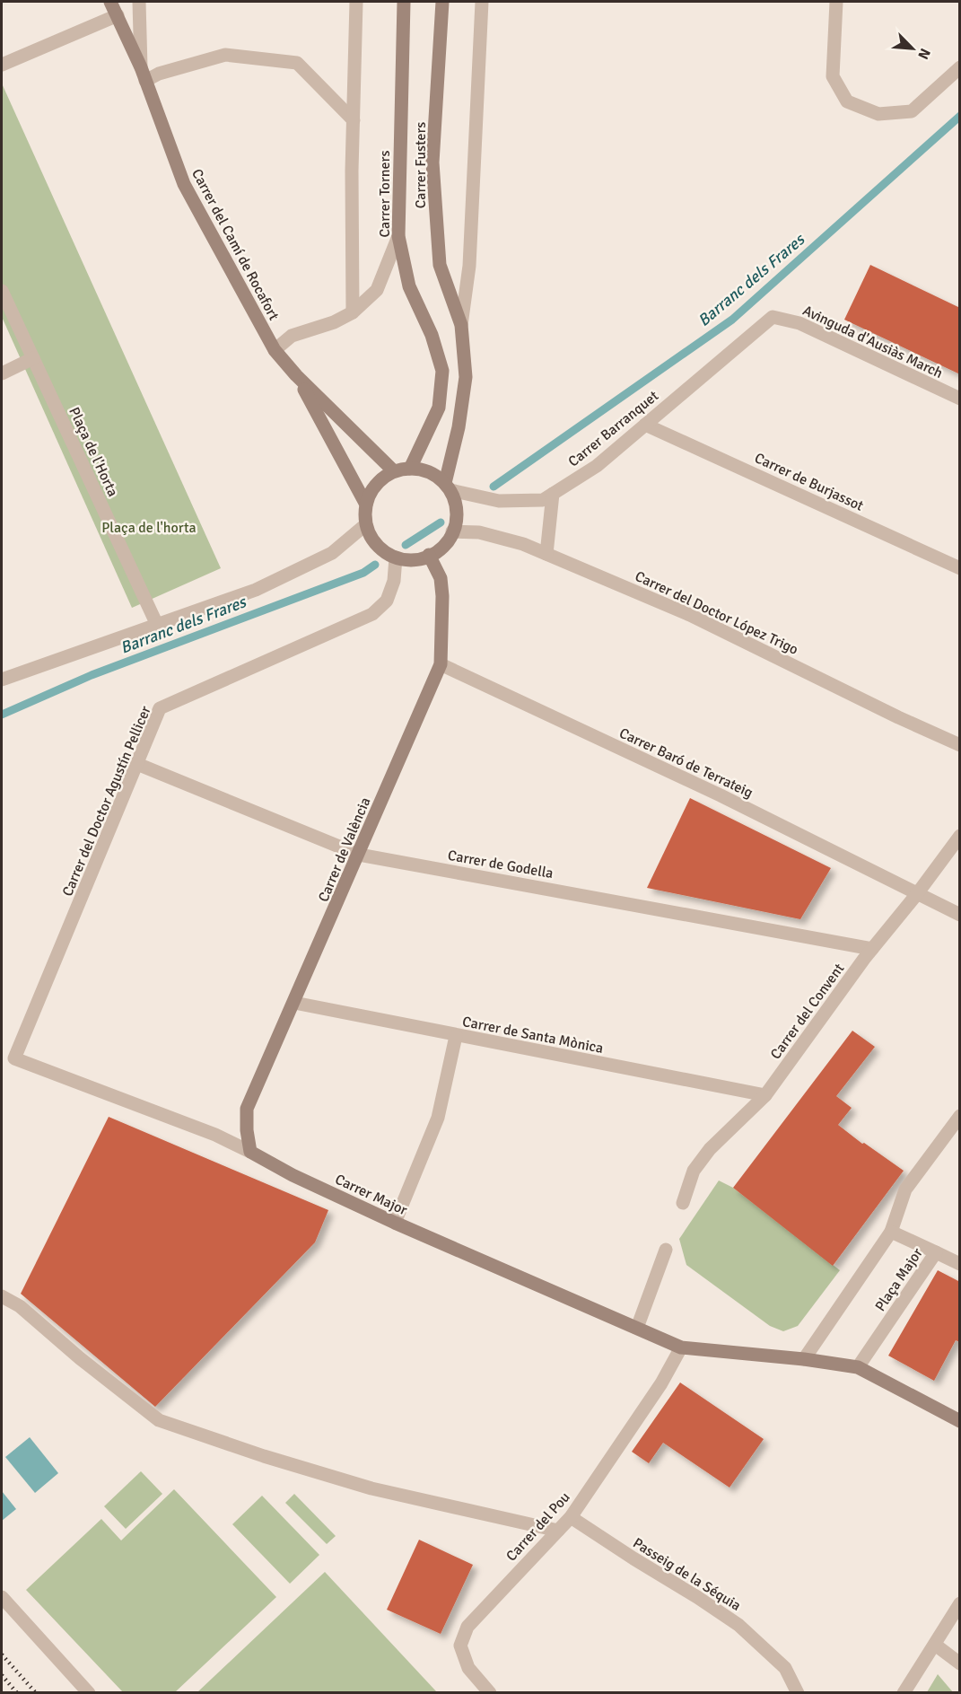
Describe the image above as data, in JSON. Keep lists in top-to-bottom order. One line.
{"streets":{"street":["Carrer Fusters","Carrer Torners","Carrer del Camí de Rocafort","Avinguda d'Ausiàs March","Carrer Barranquet","Plaça de l'Horta","Carrer de Burjassot","Carrer del Doctor López Trigo","Carrer Baró de Terrateig","Carrer del Doctor Agustín Pellicer","Carrer de València","Carrer de Godella","Carrer del Convent","Carrer de Santa Mònica","Carrer Major","Plaça Major","Carrer del Pou","Passeig de la Séquia"]},"crossings":[["Carrer Fusters","Carrer Torners"],["Carrer Fusters","Carrer Barranquet"],["Carrer Fusters","Carrer del Doctor López Trigo"],["Carrer Fusters","Carrer del Doctor Agustín Pellicer"],["Carrer Fusters","Carrer de València"],["Carrer Torners","Carrer Barranquet"],["Carrer Torners","Carrer del Doctor López Trigo"],["Carrer Torners","Carrer del Doctor Agustín Pellicer"],["Carrer Torners","Carrer de València"],["Avinguda d'Ausiàs March","Carrer Barranquet"],["Carrer Barranquet","Carrer de Burjassot"],["Carrer Barranquet","Carrer del Doctor López Trigo"],["Carrer Barranquet","Carrer del Doctor Agustín Pellicer"],["Carrer Barranquet","Carrer de València"],["Carrer del Doctor López Trigo","Carrer del Doctor Agustín Pellicer"],["Carrer del Doctor López Trigo","Carrer de València"],["Carrer Baró de Terrateig","Carrer de València"],["Carrer Baró de Terrateig","Carrer del Convent"],["Carrer del Doctor Agustín Pellicer","Carrer de València"],["Carrer del Doctor Agustín Pellicer","Carrer de Godella"],["Carrer del Doctor Agustín Pellicer","Carrer Major"],["Carrer de València","Carrer de Godella"],["Carrer de València","Carrer de Santa Mònica"],["Carrer de València","Carrer Major"],["Carrer de Godella","Carrer del Convent"],["Carrer del Convent","Carrer de Santa Mònica"],["Carrer del Pou","Passeig de la Séquia"]],"water":["Barranc dels Frares"],"parks":["Plaça de l'horta"],"north":"bottom right"}
